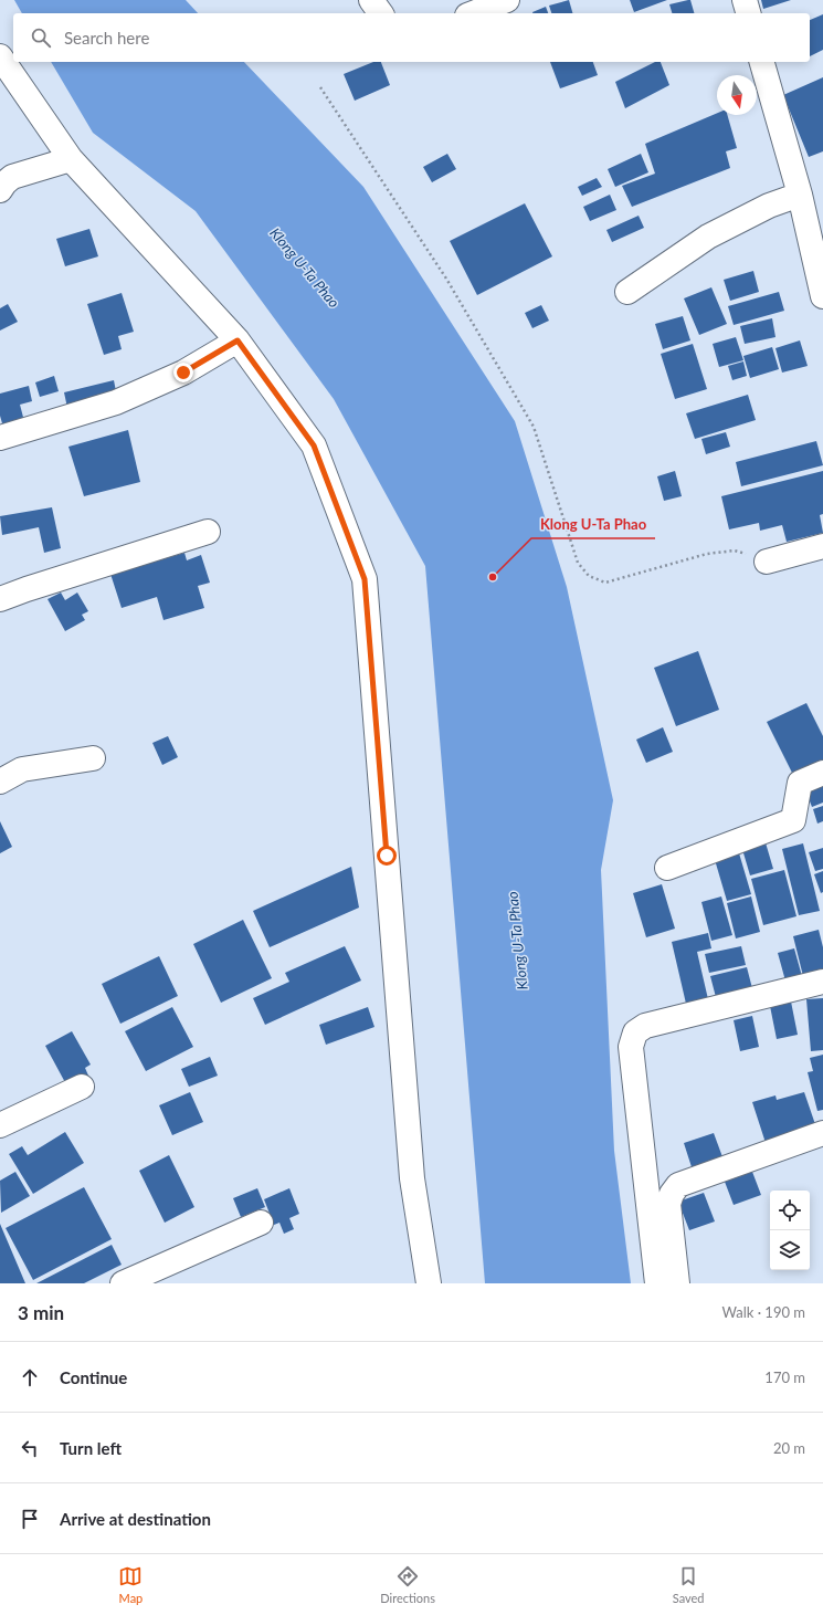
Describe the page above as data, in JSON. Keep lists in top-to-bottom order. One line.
{"water":["Klong U-Ta Phao"],"places":["Klong U-Ta Phao"],"north":"bottom","page":{"search":"Search here","heading":["3 min","Walk · 190 m"],"list":[["Continue","170 m"],["Turn left","20 m"],"Arrive at destination"],"nav":["Map","Directions","Saved"]}}
